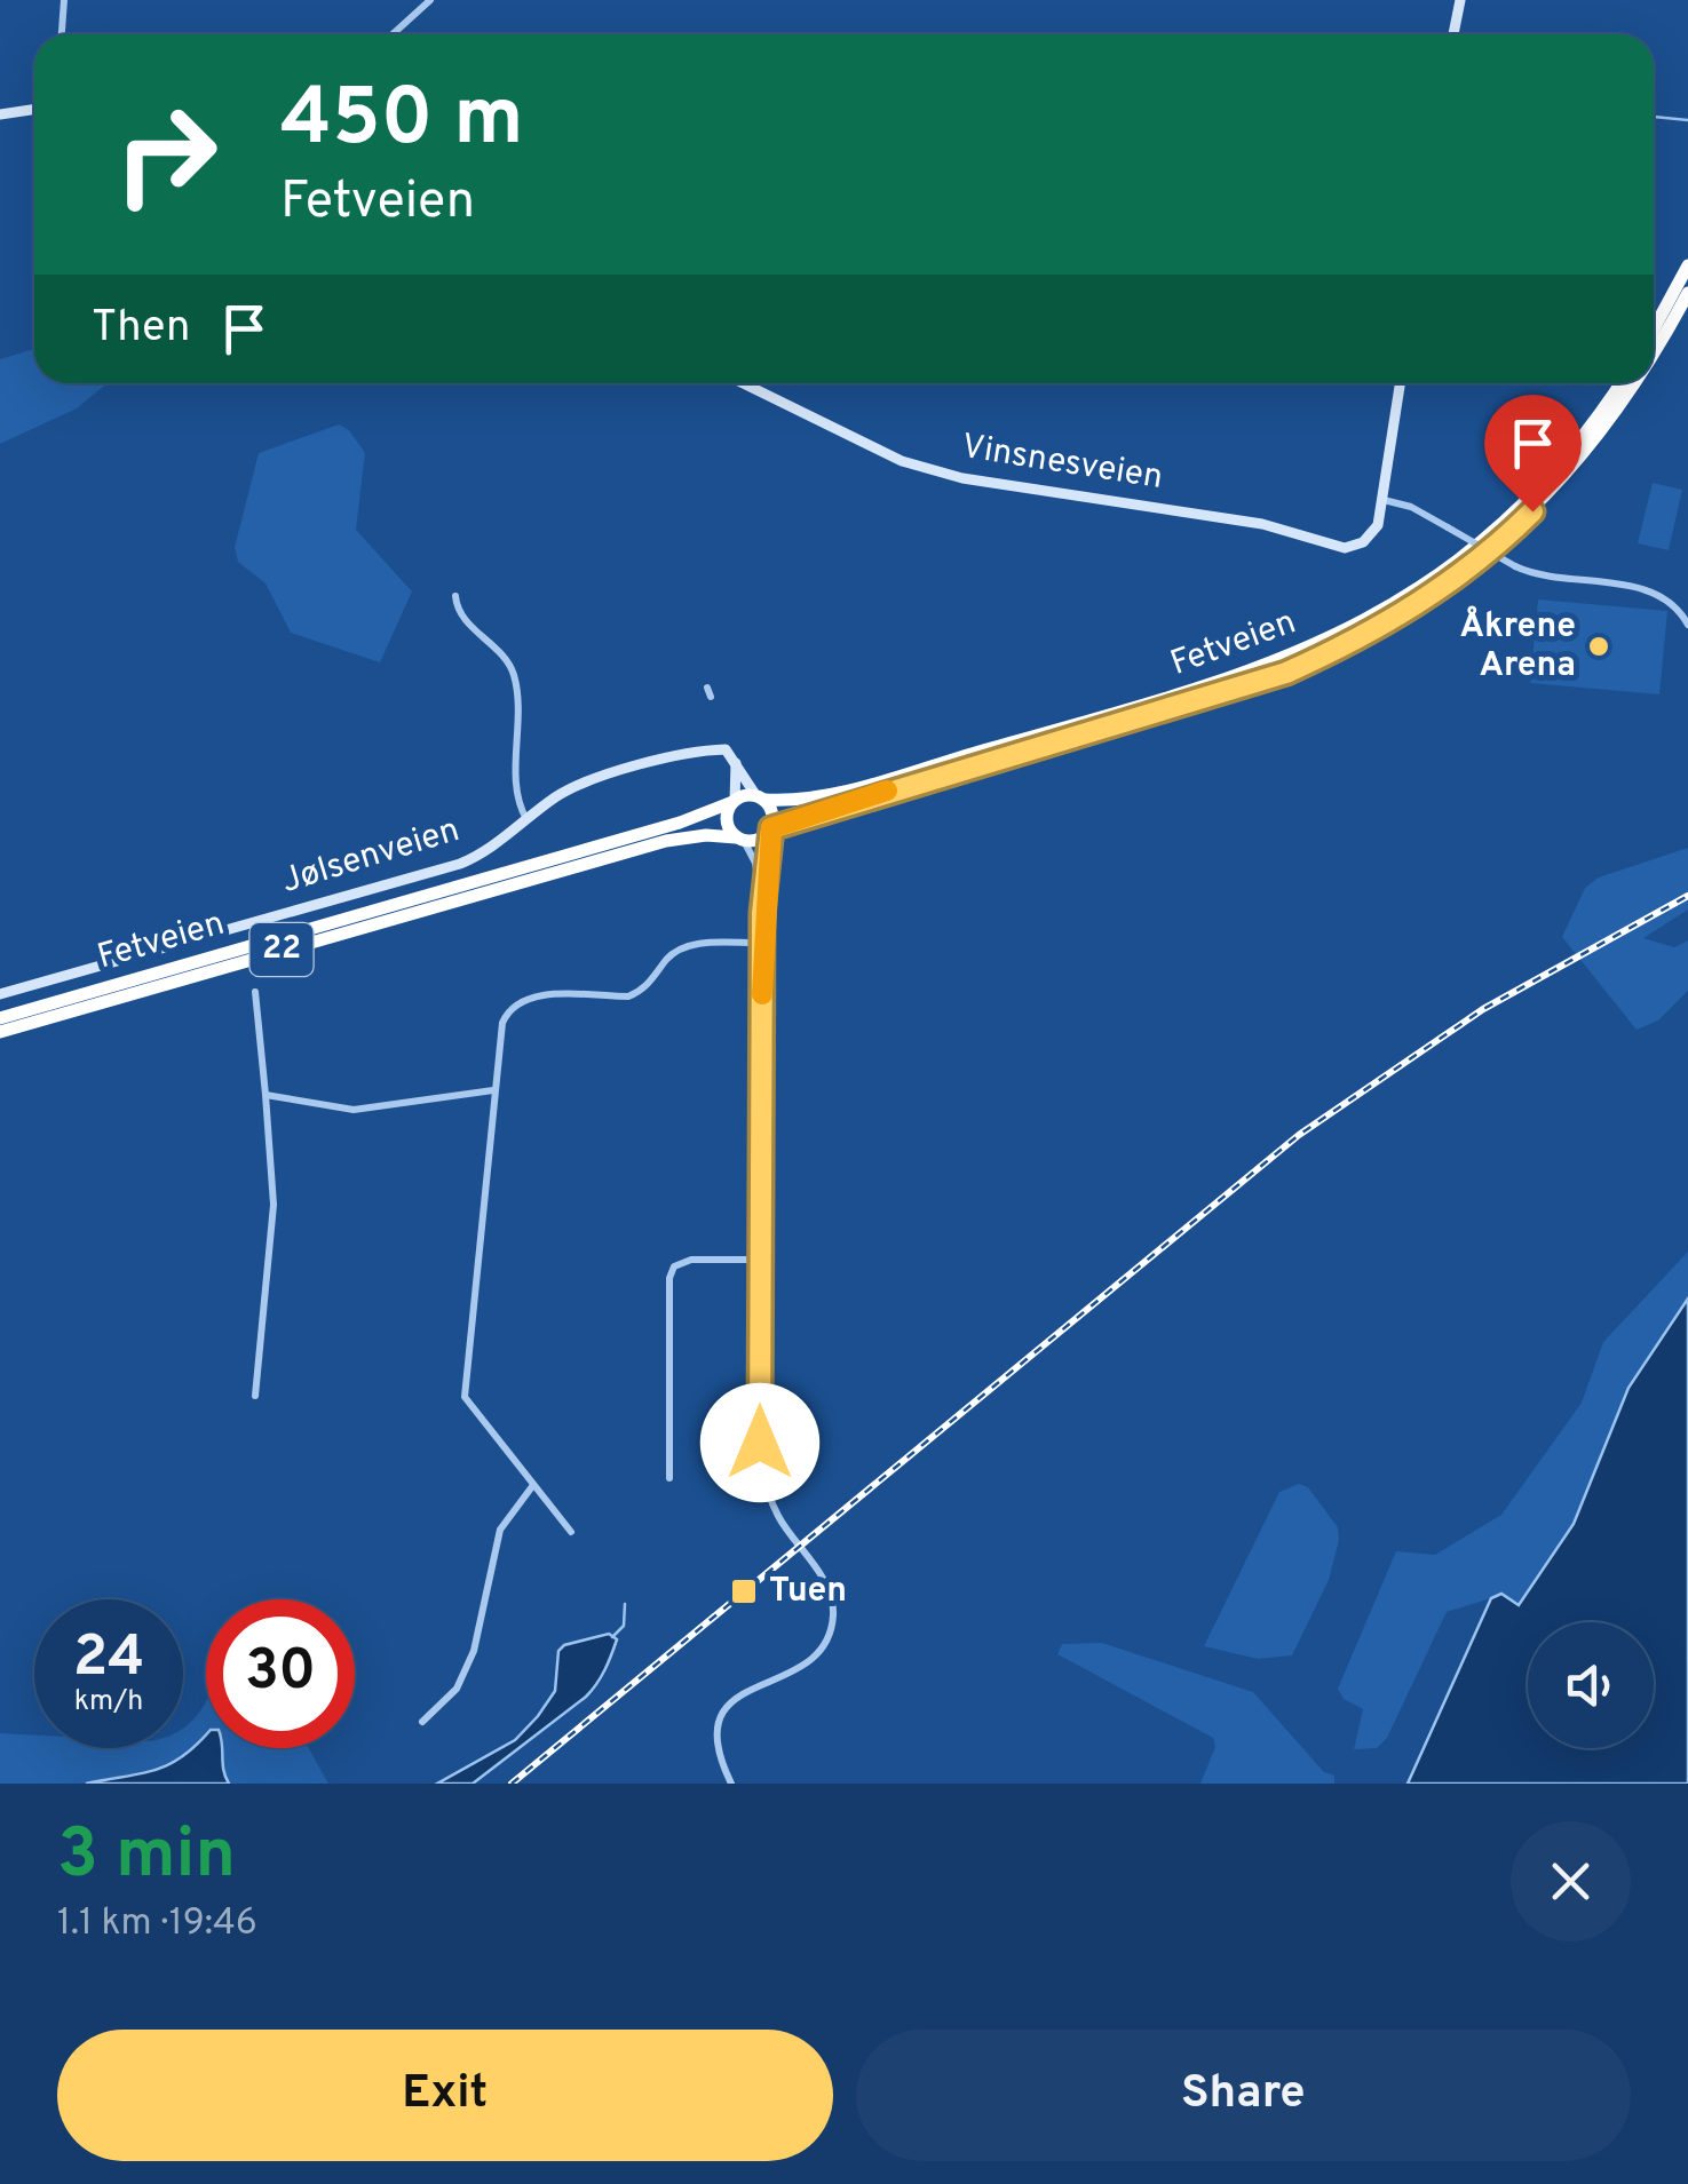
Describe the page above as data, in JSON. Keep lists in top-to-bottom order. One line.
{"streets":{"highway":["Fetveien","22"],"main road":["Vinsnesveien","Jølsenveien"]},"crossings":[["Fetveien","22"]],"places":{"other":["Åkrene Arena"],"transit":["Tuen"]},"page":{"turn":["450 m","Fetveien"],"then":"Then","speed":"24 km/h","limit":"30","heading":["3 min","1.1 km · 19:46"],"buttons":["Exit","Share"]}}
